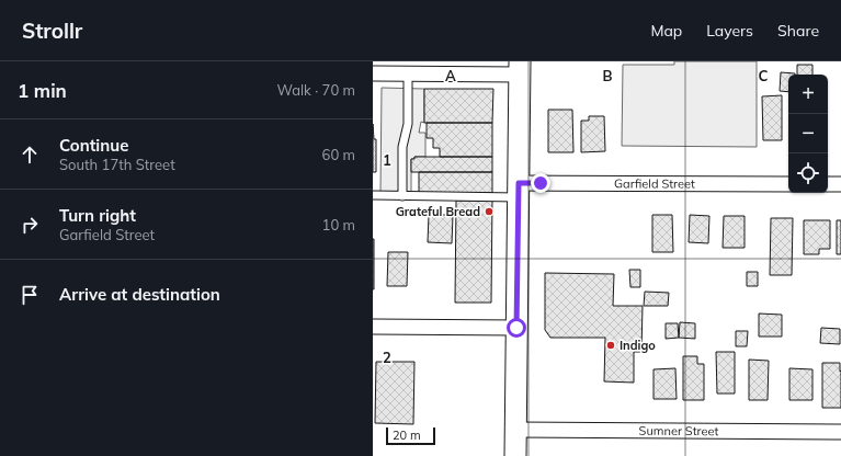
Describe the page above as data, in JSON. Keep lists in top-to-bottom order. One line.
{"streets":{"street":["Garfield Street","Sumner Street"]},"places":["Grateful Bread","Indigo"],"scale_bar":"20 m","page":{"header":"Strollr","nav":["Map","Layers","Share"],"heading":["1 min","Walk · 70 m"],"map_buttons":["+","−"],"list":[["Continue","South 17th Street","60 m"],["Turn right","Garfield Street","10 m"],"Arrive at destination"],"scale":"20 m"},"grid":{"columns":["A","B","C"],"rows":["1","2"]}}
